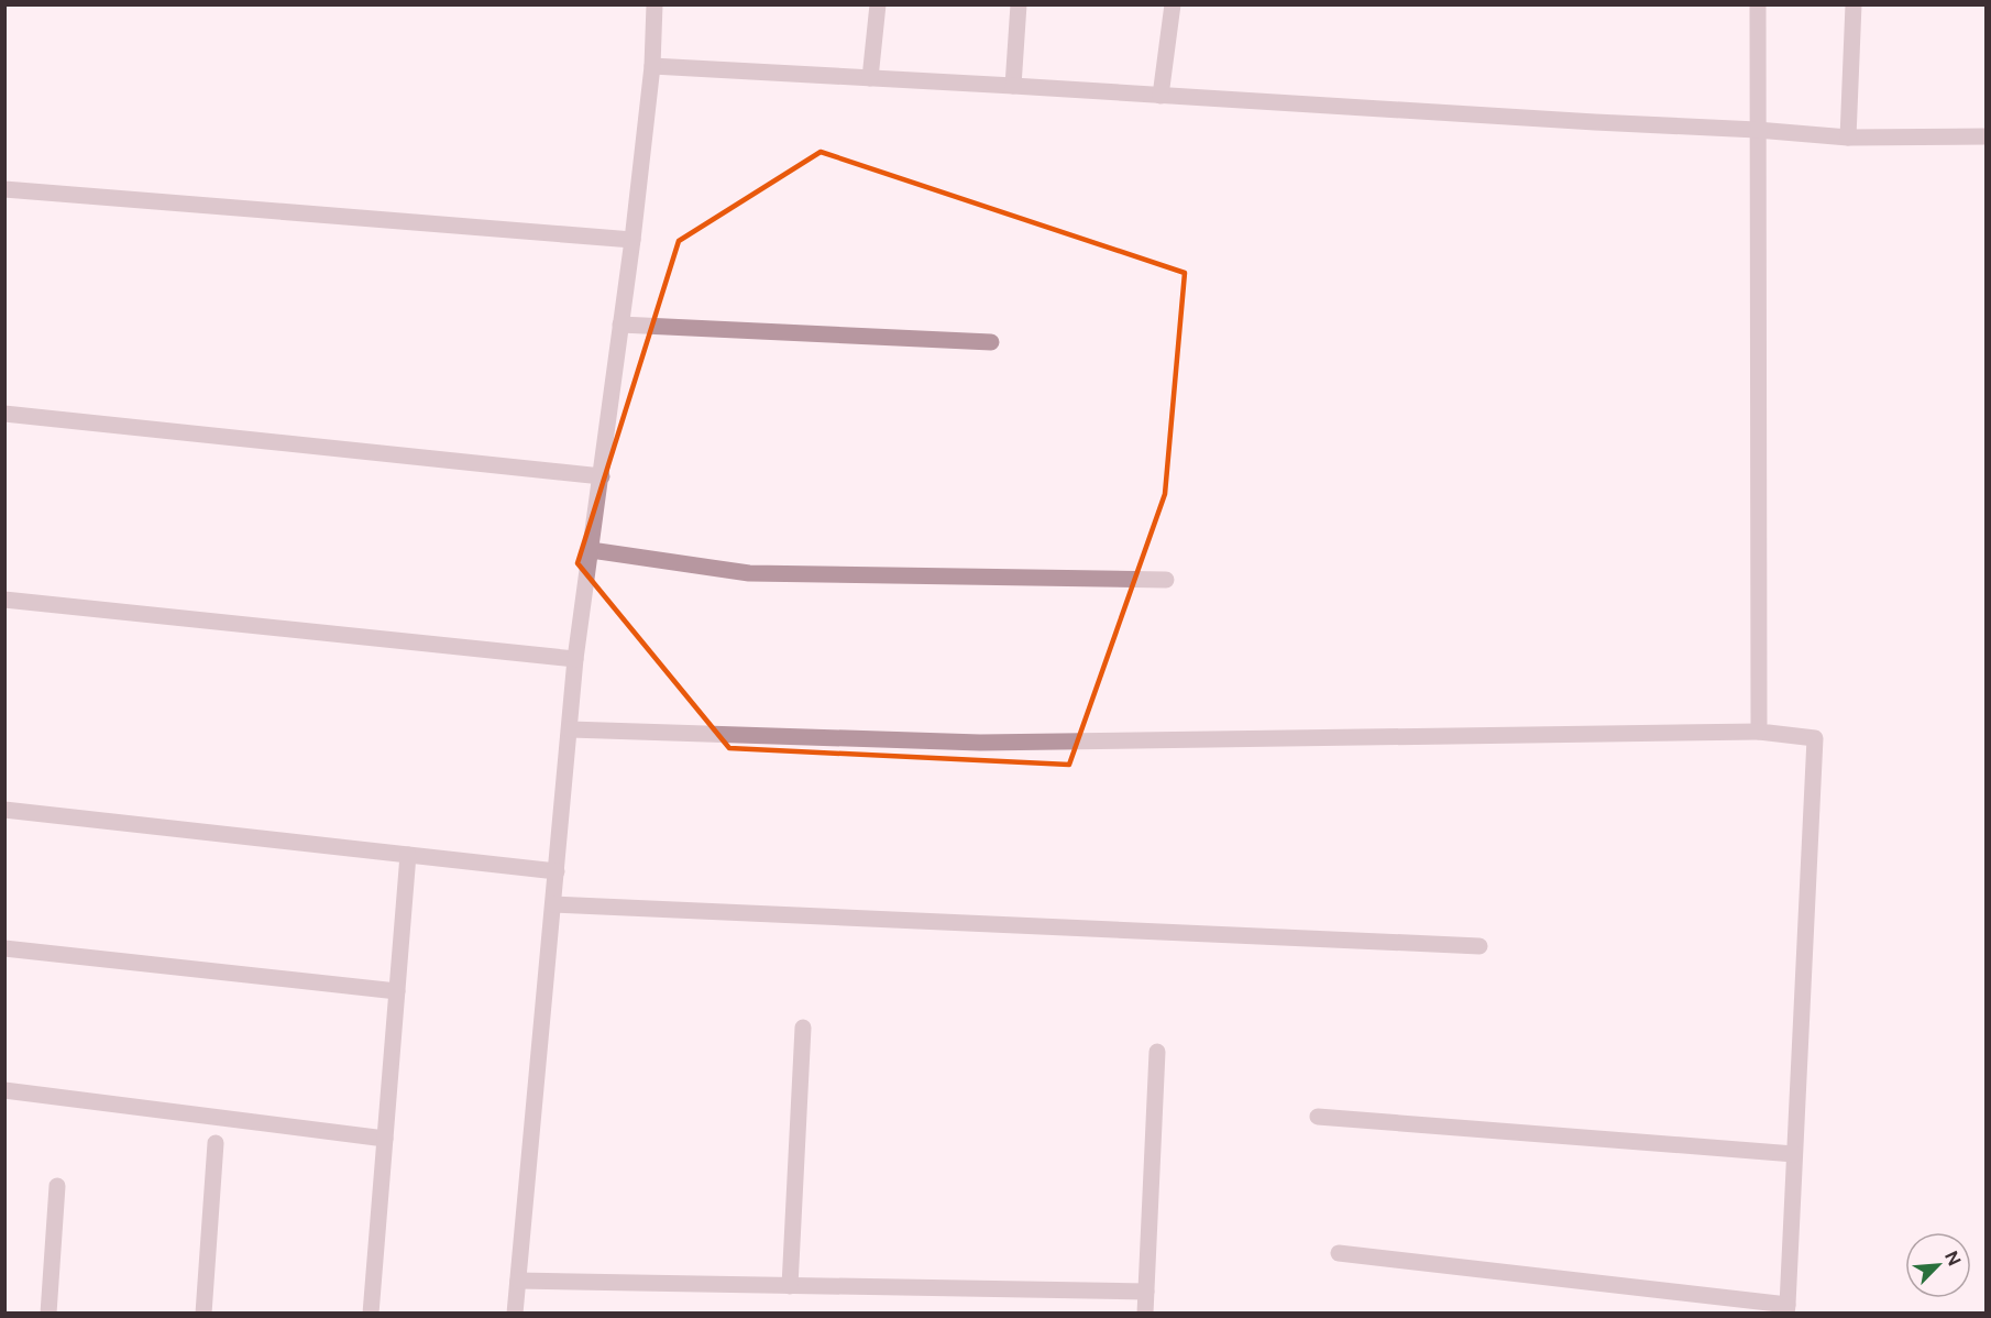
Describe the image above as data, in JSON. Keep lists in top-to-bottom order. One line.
{"north":"top right"}
